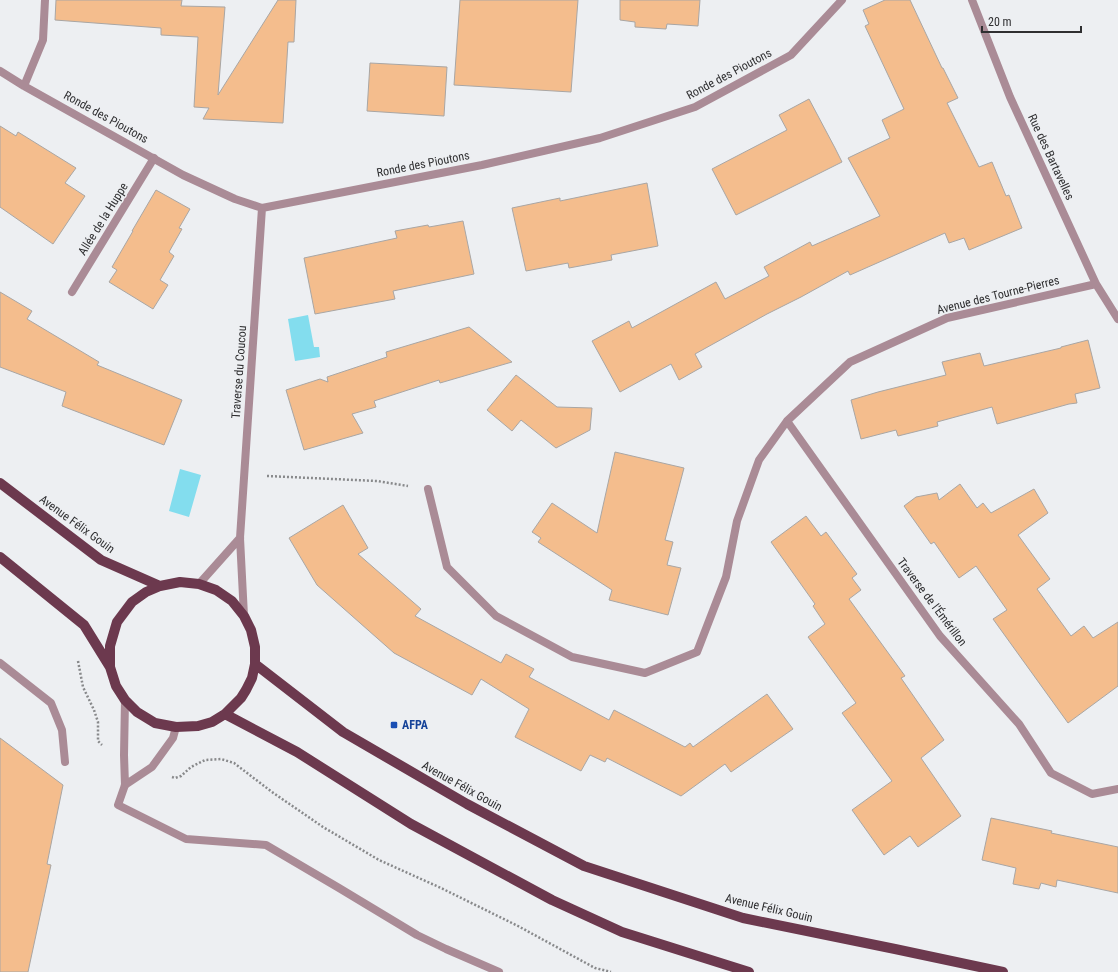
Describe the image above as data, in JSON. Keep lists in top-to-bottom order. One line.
{"streets":{"main road":["Avenue Félix Gouin"],"street":["Ronde des Pioutons","Rue des Bartavelles","Allée de la Huppe","Avenue des Tourne-Pierres","Traverse du Coucou","Traverse de l'Émérillon"]},"crossings":[["Ronde des Pioutons","Allée de la Huppe"],["Ronde des Pioutons","Traverse du Coucou"],["Rue des Bartavelles","Avenue des Tourne-Pierres"],["Avenue des Tourne-Pierres","Traverse de l'Émérillon"]],"places":{"transit":["AFPA"]},"scale_bar":"20 m"}
